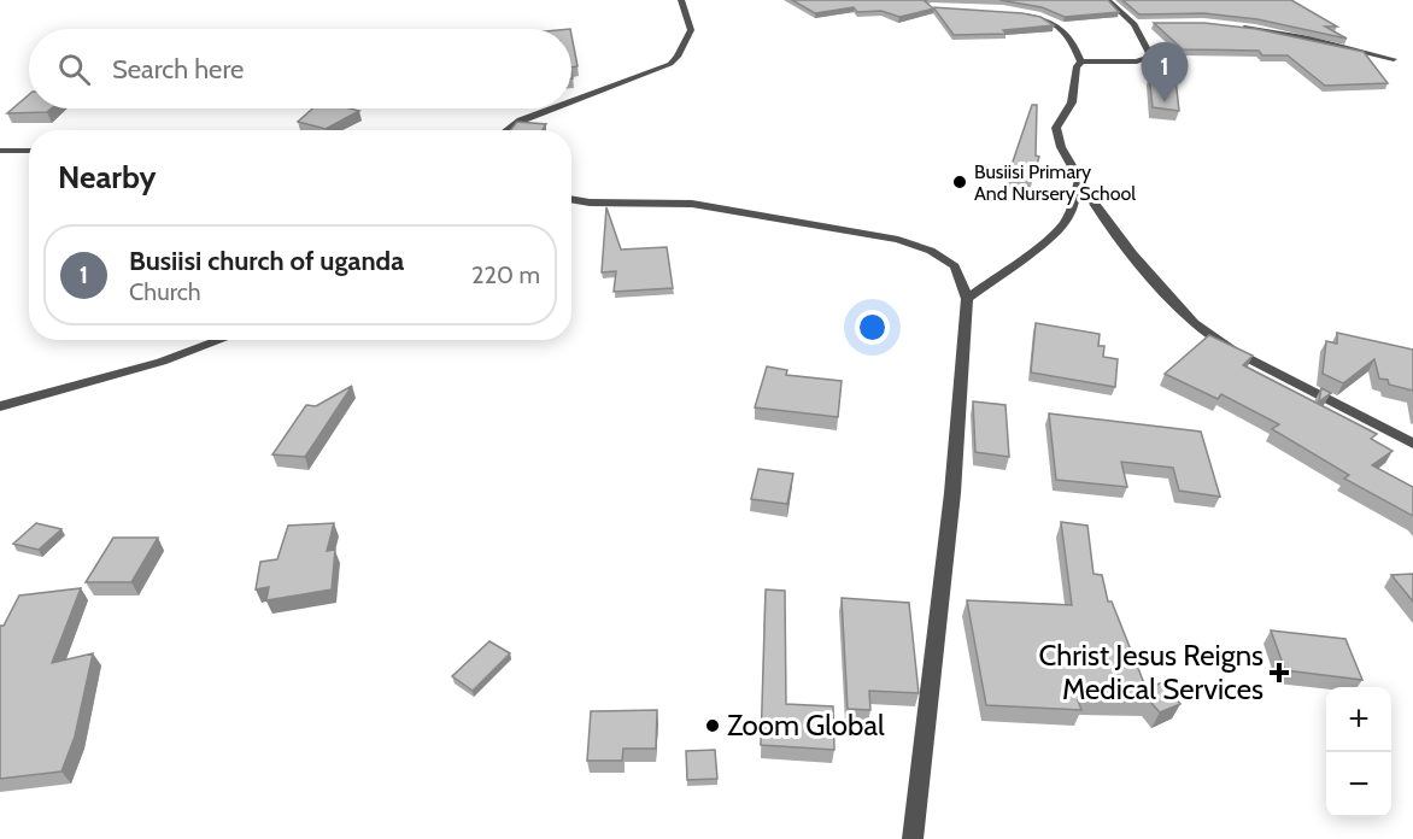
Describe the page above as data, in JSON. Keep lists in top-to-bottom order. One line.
{"places":{"other":["Busiisi Primary And Nursery School","Zoom Global"],"health":["Christ Jesus Reigns Medical Services"]},"page":{"search":"Search here","pins":"1","heading":"Nearby","list":[{"mark":"1","name":"Busiisi church of uganda","note":"Church","value":"220 m"}],"map_buttons":["+","−"]}}
